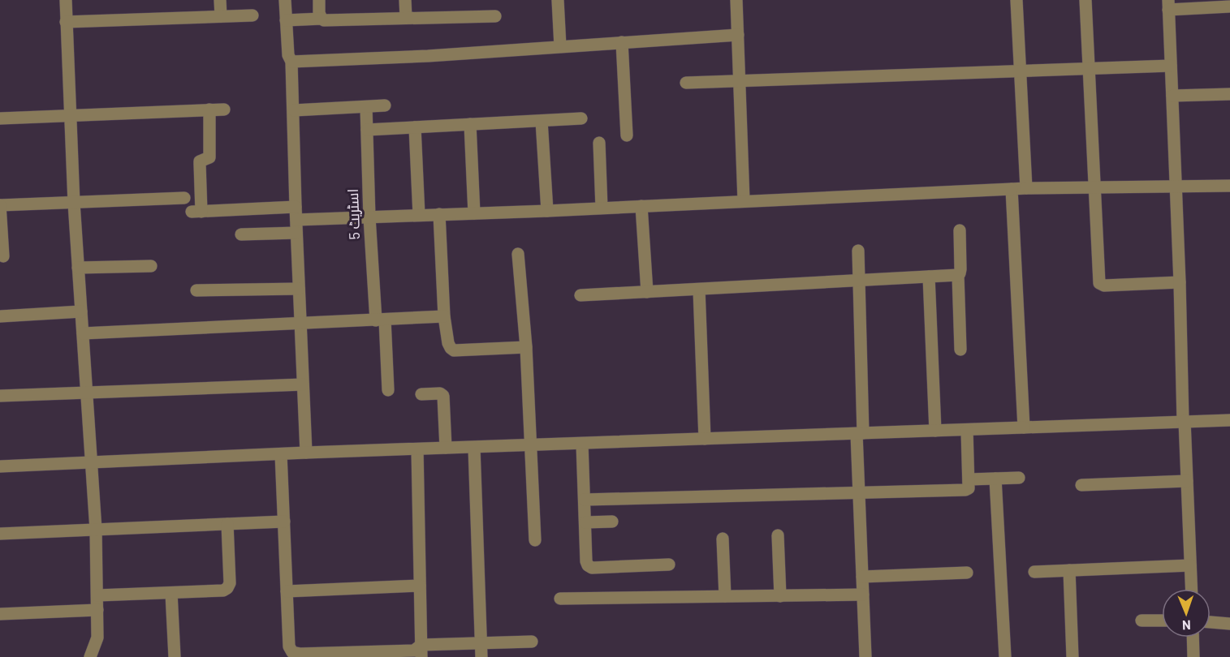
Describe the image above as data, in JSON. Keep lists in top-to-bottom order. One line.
{"streets":{"street":["اسٹریٹ 5"]},"north":"bottom"}
